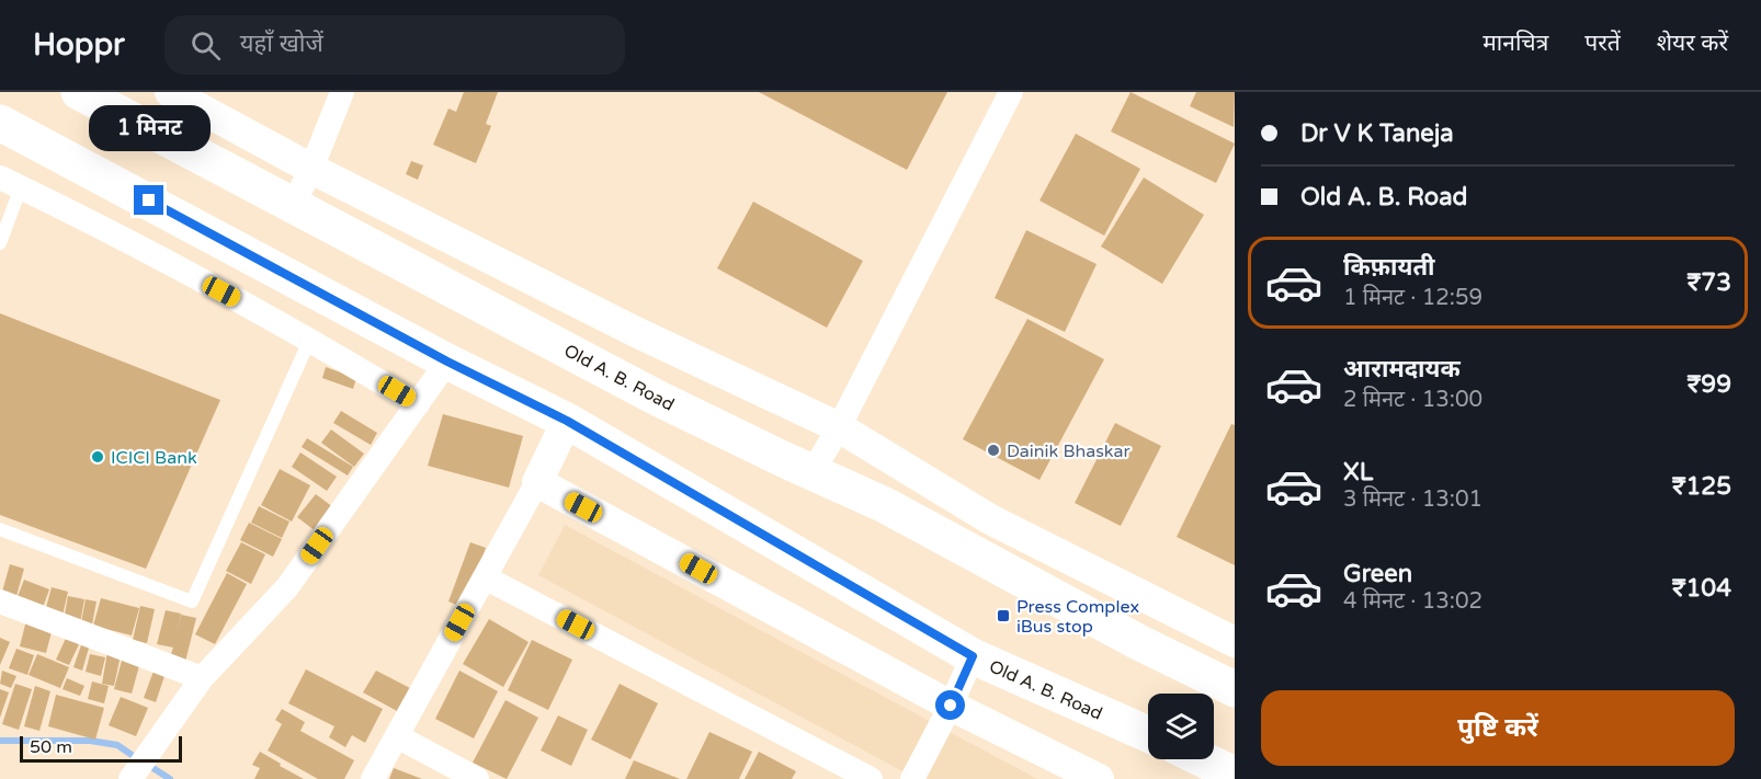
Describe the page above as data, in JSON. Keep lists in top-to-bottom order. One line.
{"streets":{"main road":["Old A. B. Road"]},"places":{"other":["Dainik Bhaskar","ICICI Bank"],"transit":["Press Complex iBus stop"]},"scale_bar":"50 m","page":{"header":"Hoppr","search":"यहाँ खोजें","nav":["मानचित्र","परतें","शेयर करें"],"banner":["Dr V K Taneja","Old A. B. Road"],"bubble":"1 मिनट","list":[{"name":"किफ़ायती","note":"1 मिनट · 12:59","value":"₹73"},{"name":"आरामदायक","note":"2 मिनट · 13:00","value":"₹99"},{"name":"XL","note":"3 मिनट · 13:01","value":"₹125"},{"name":"Green","note":"4 मिनट · 13:02","value":"₹104"}],"buttons":"पुष्टि करें","scale":"50 m"}}
